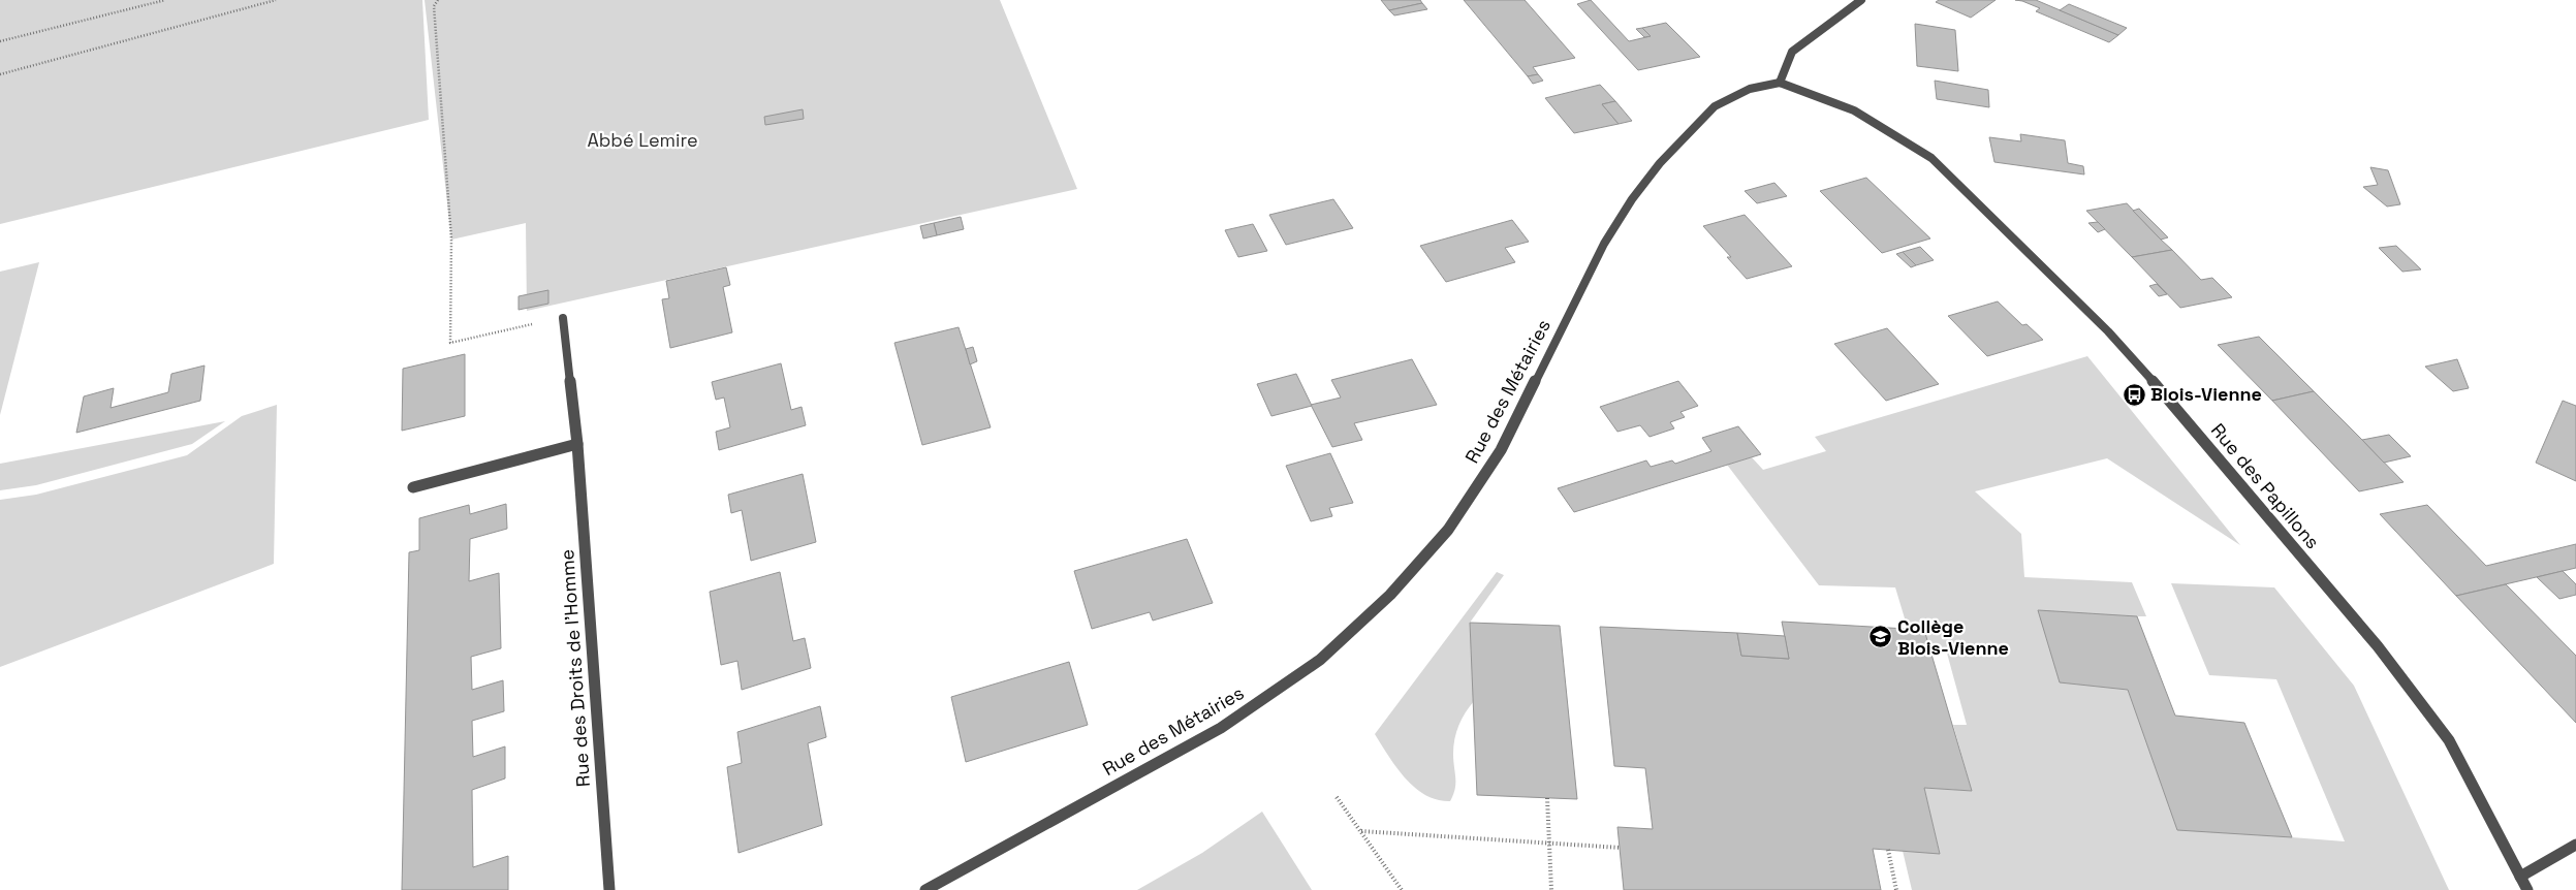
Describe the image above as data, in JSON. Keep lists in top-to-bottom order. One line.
{"streets":{"street":["Rue des Métairies","Rue des Papillons","Rue des Droits de l'Homme"]},"crossings":[["Rue des Métairies","Rue des Papillons"]],"parks":["Abbé Lemire"],"places":{"bus stop":["Blois-Vienne"],"school or university":["Collège Blois-Vienne"]}}
